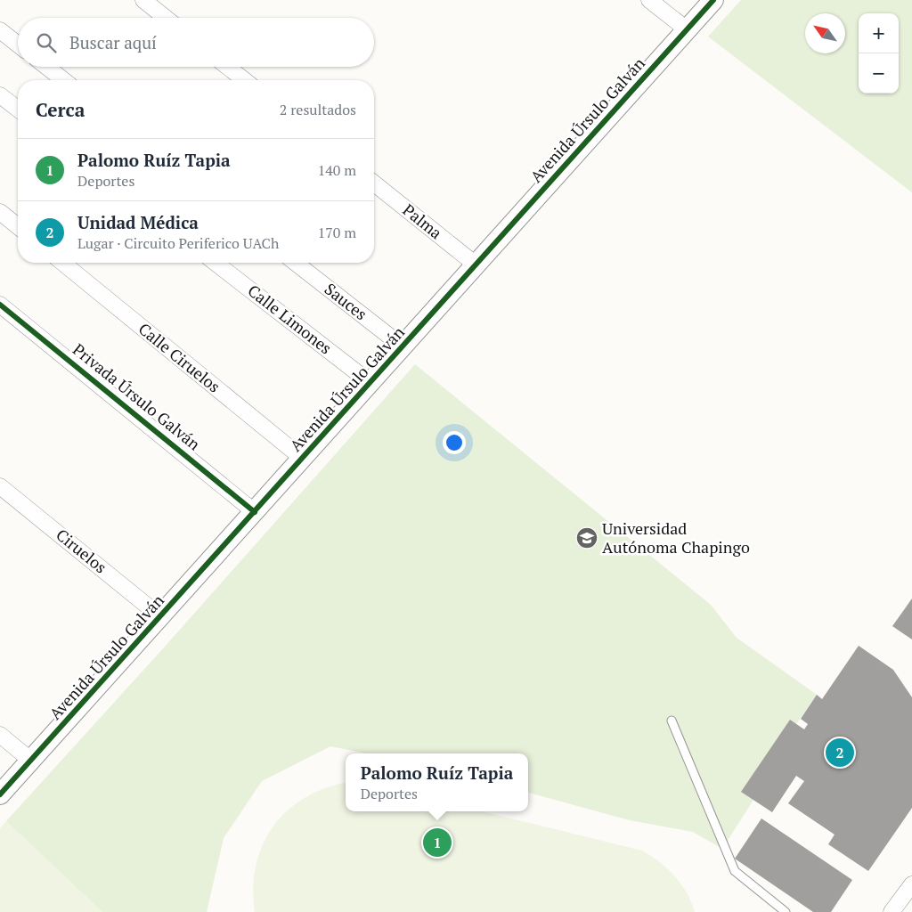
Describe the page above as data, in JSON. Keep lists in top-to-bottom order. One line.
{"streets":{"street":["Avenida Úrsulo Galván","Palma","Sauces","Calle Limones","Calle Ciruelos","Privada Úrsulo Galván","Ciruelos"]},"crossings":[["Avenida Úrsulo Galván","Palma"],["Avenida Úrsulo Galván","Sauces"],["Avenida Úrsulo Galván","Calle Limones"],["Avenida Úrsulo Galván","Calle Ciruelos"],["Avenida Úrsulo Galván","Privada Úrsulo Galván"],["Avenida Úrsulo Galván","Ciruelos"]],"places":{"school or university":["Universidad Autónoma Chapingo"]},"north":"top left","page":{"map_buttons":["+","−"],"search":"Buscar aquí","heading":["Cerca","2 resultados"],"list":[{"mark":"1","name":"Palomo Ruíz Tapia","note":"Deportes","value":"140 m"},{"mark":"2","name":"Unidad Médica","note":"Lugar · Circuito Periferico UACh","value":"170 m"}],"pins":["2","1"],"popup":["Palomo Ruíz Tapia","Deportes"]}}
